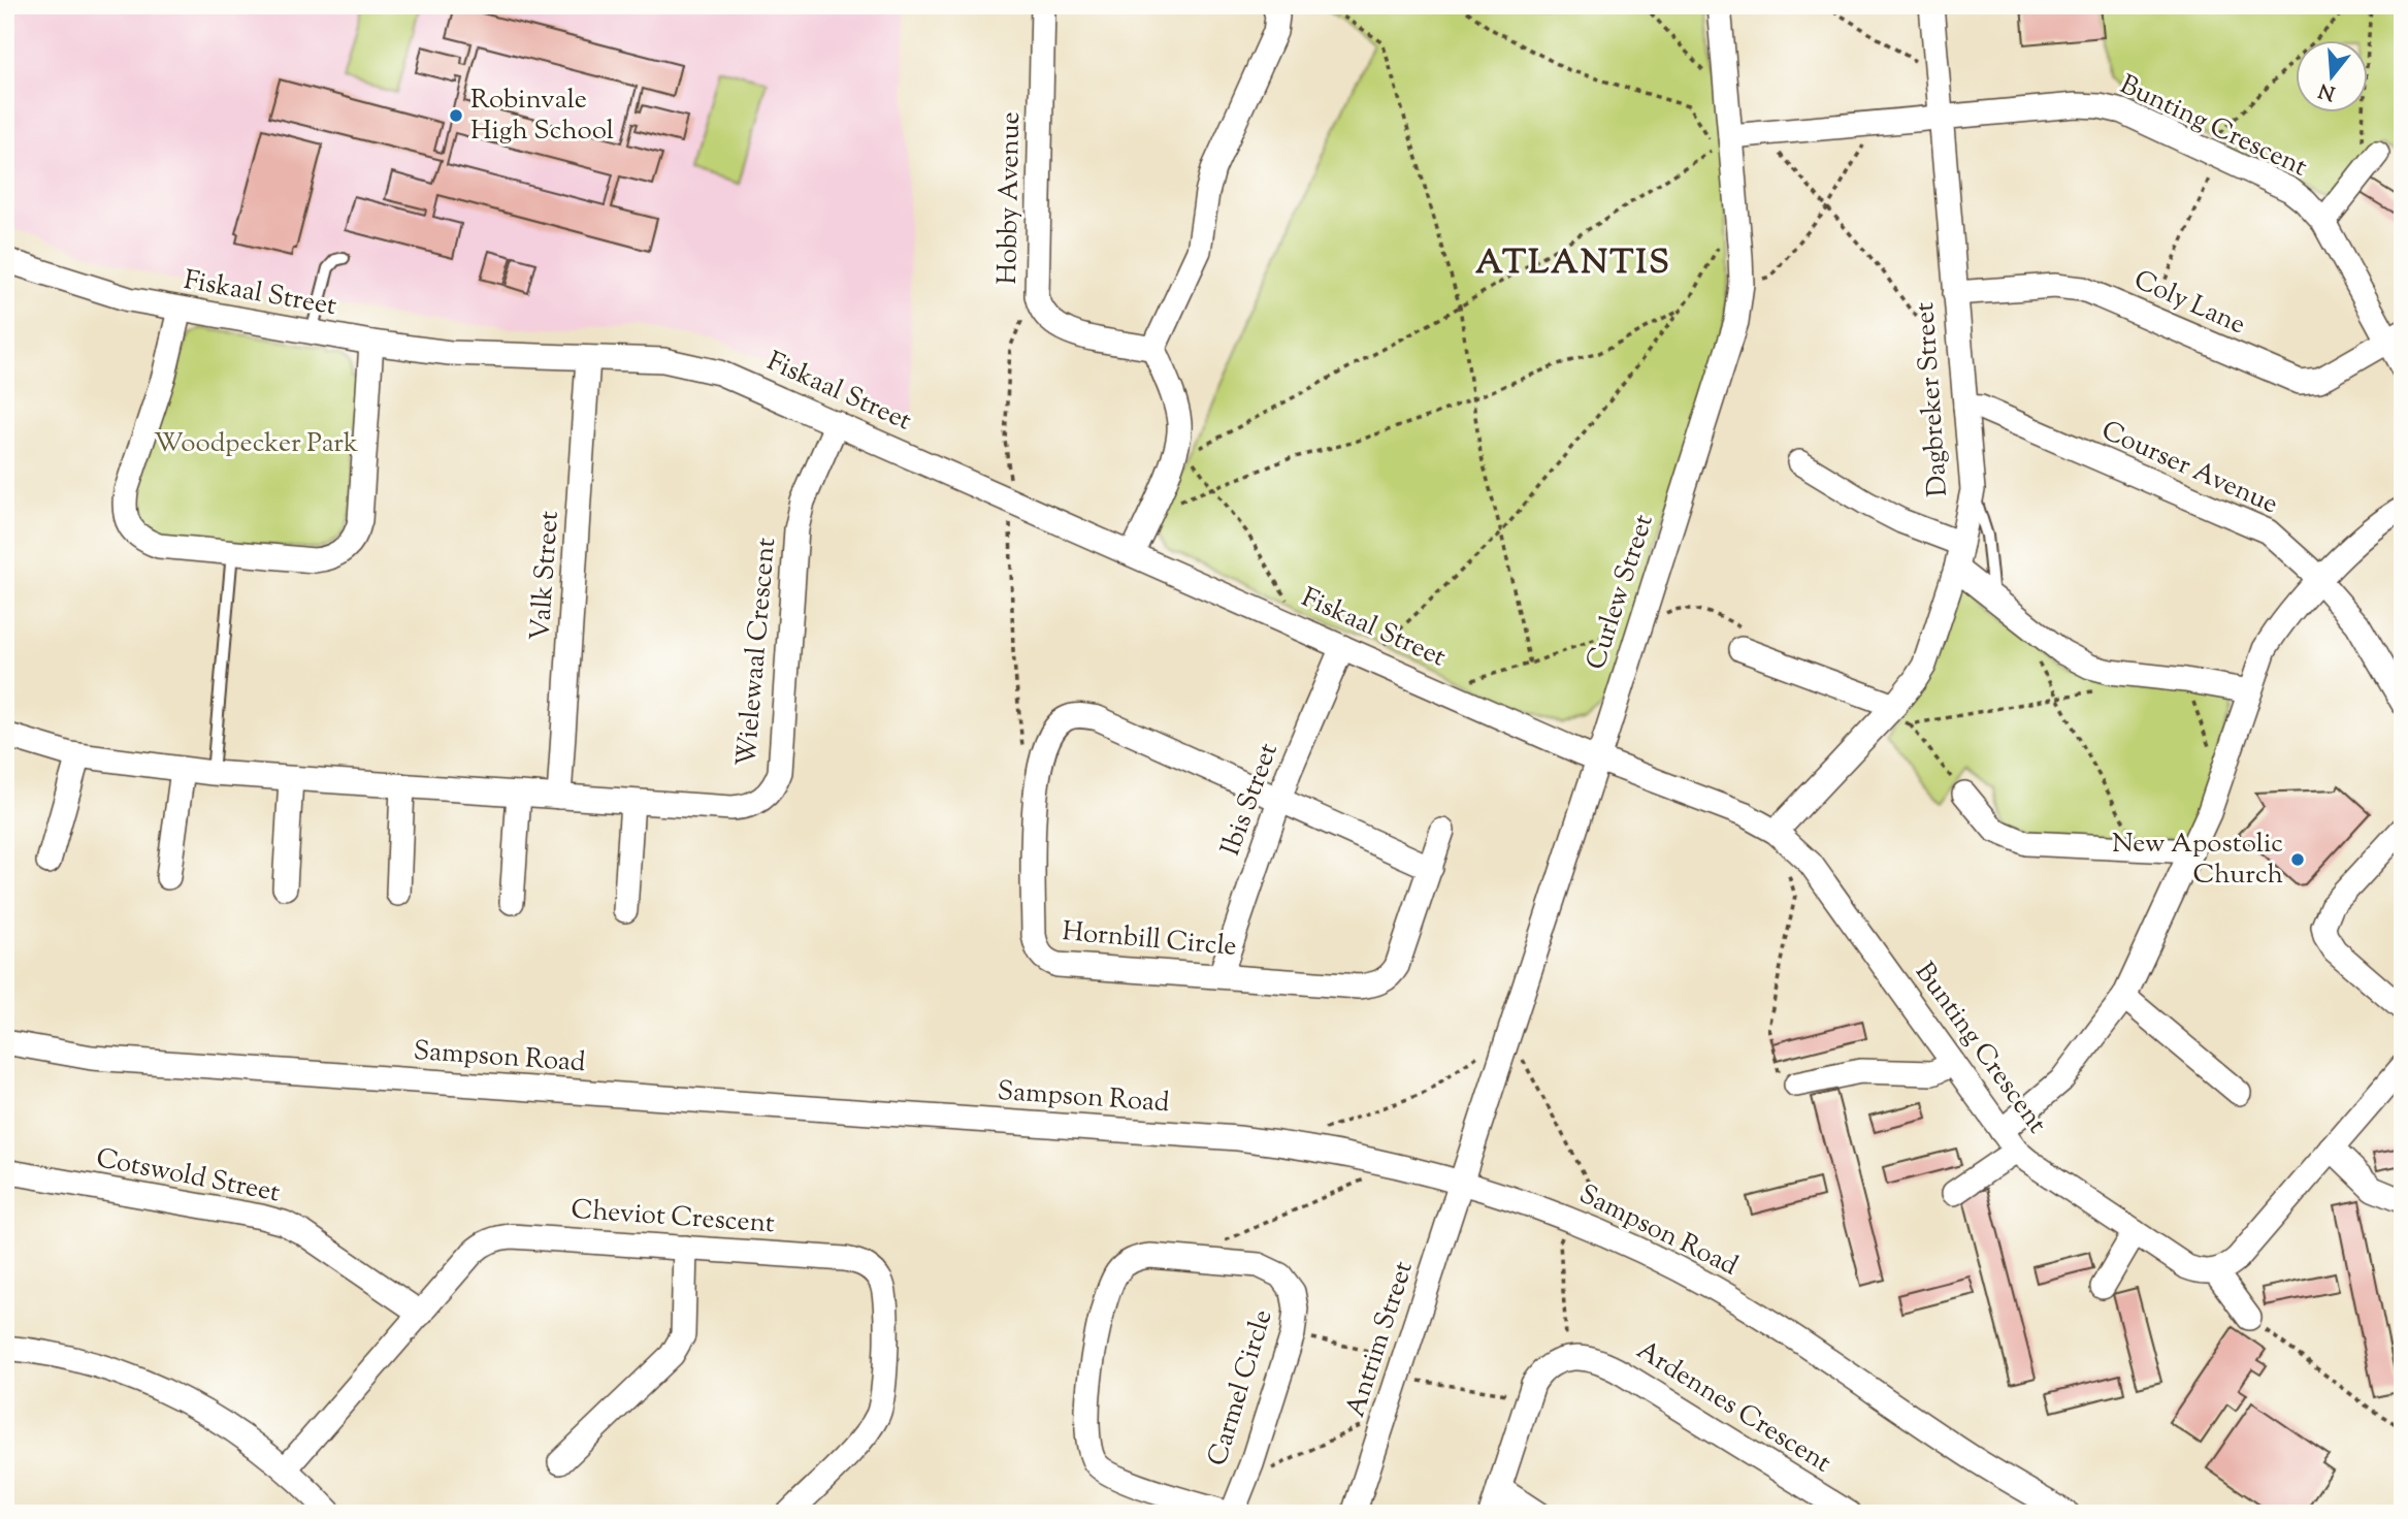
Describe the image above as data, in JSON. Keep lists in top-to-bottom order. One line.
{"streets":{"street":["Bunting Crescent","Hobby Avenue","Fiskaal Street","Coly Lane","Dagbreker Street","Courser Avenue","Valk Street","Curlew Street","Wielewaal Crescent","Ibis Street","Hornbill Circle","Sampson Road","Cotswold Street","Cheviot Crescent","Antrim Street","Carmel Circle","Ardennes Crescent"]},"crossings":[["Bunting Crescent","Fiskaal Street"],["Bunting Crescent","Coly Lane"],["Bunting Crescent","Dagbreker Street"],["Bunting Crescent","Curlew Street"],["Fiskaal Street","Valk Street"],["Fiskaal Street","Curlew Street"],["Fiskaal Street","Wielewaal Crescent"],["Fiskaal Street","Ibis Street"],["Coly Lane","Dagbreker Street"],["Dagbreker Street","Courser Avenue"],["Valk Street","Wielewaal Crescent"],["Curlew Street","Sampson Road"],["Curlew Street","Antrim Street"],["Ibis Street","Hornbill Circle"],["Sampson Road","Antrim Street"],["Cotswold Street","Cheviot Crescent"]],"districts":["ATLANTIS"],"parks":["Woodpecker Park"],"places":["Robinvale High School","New Apostolic Church"],"north":"bottom"}
